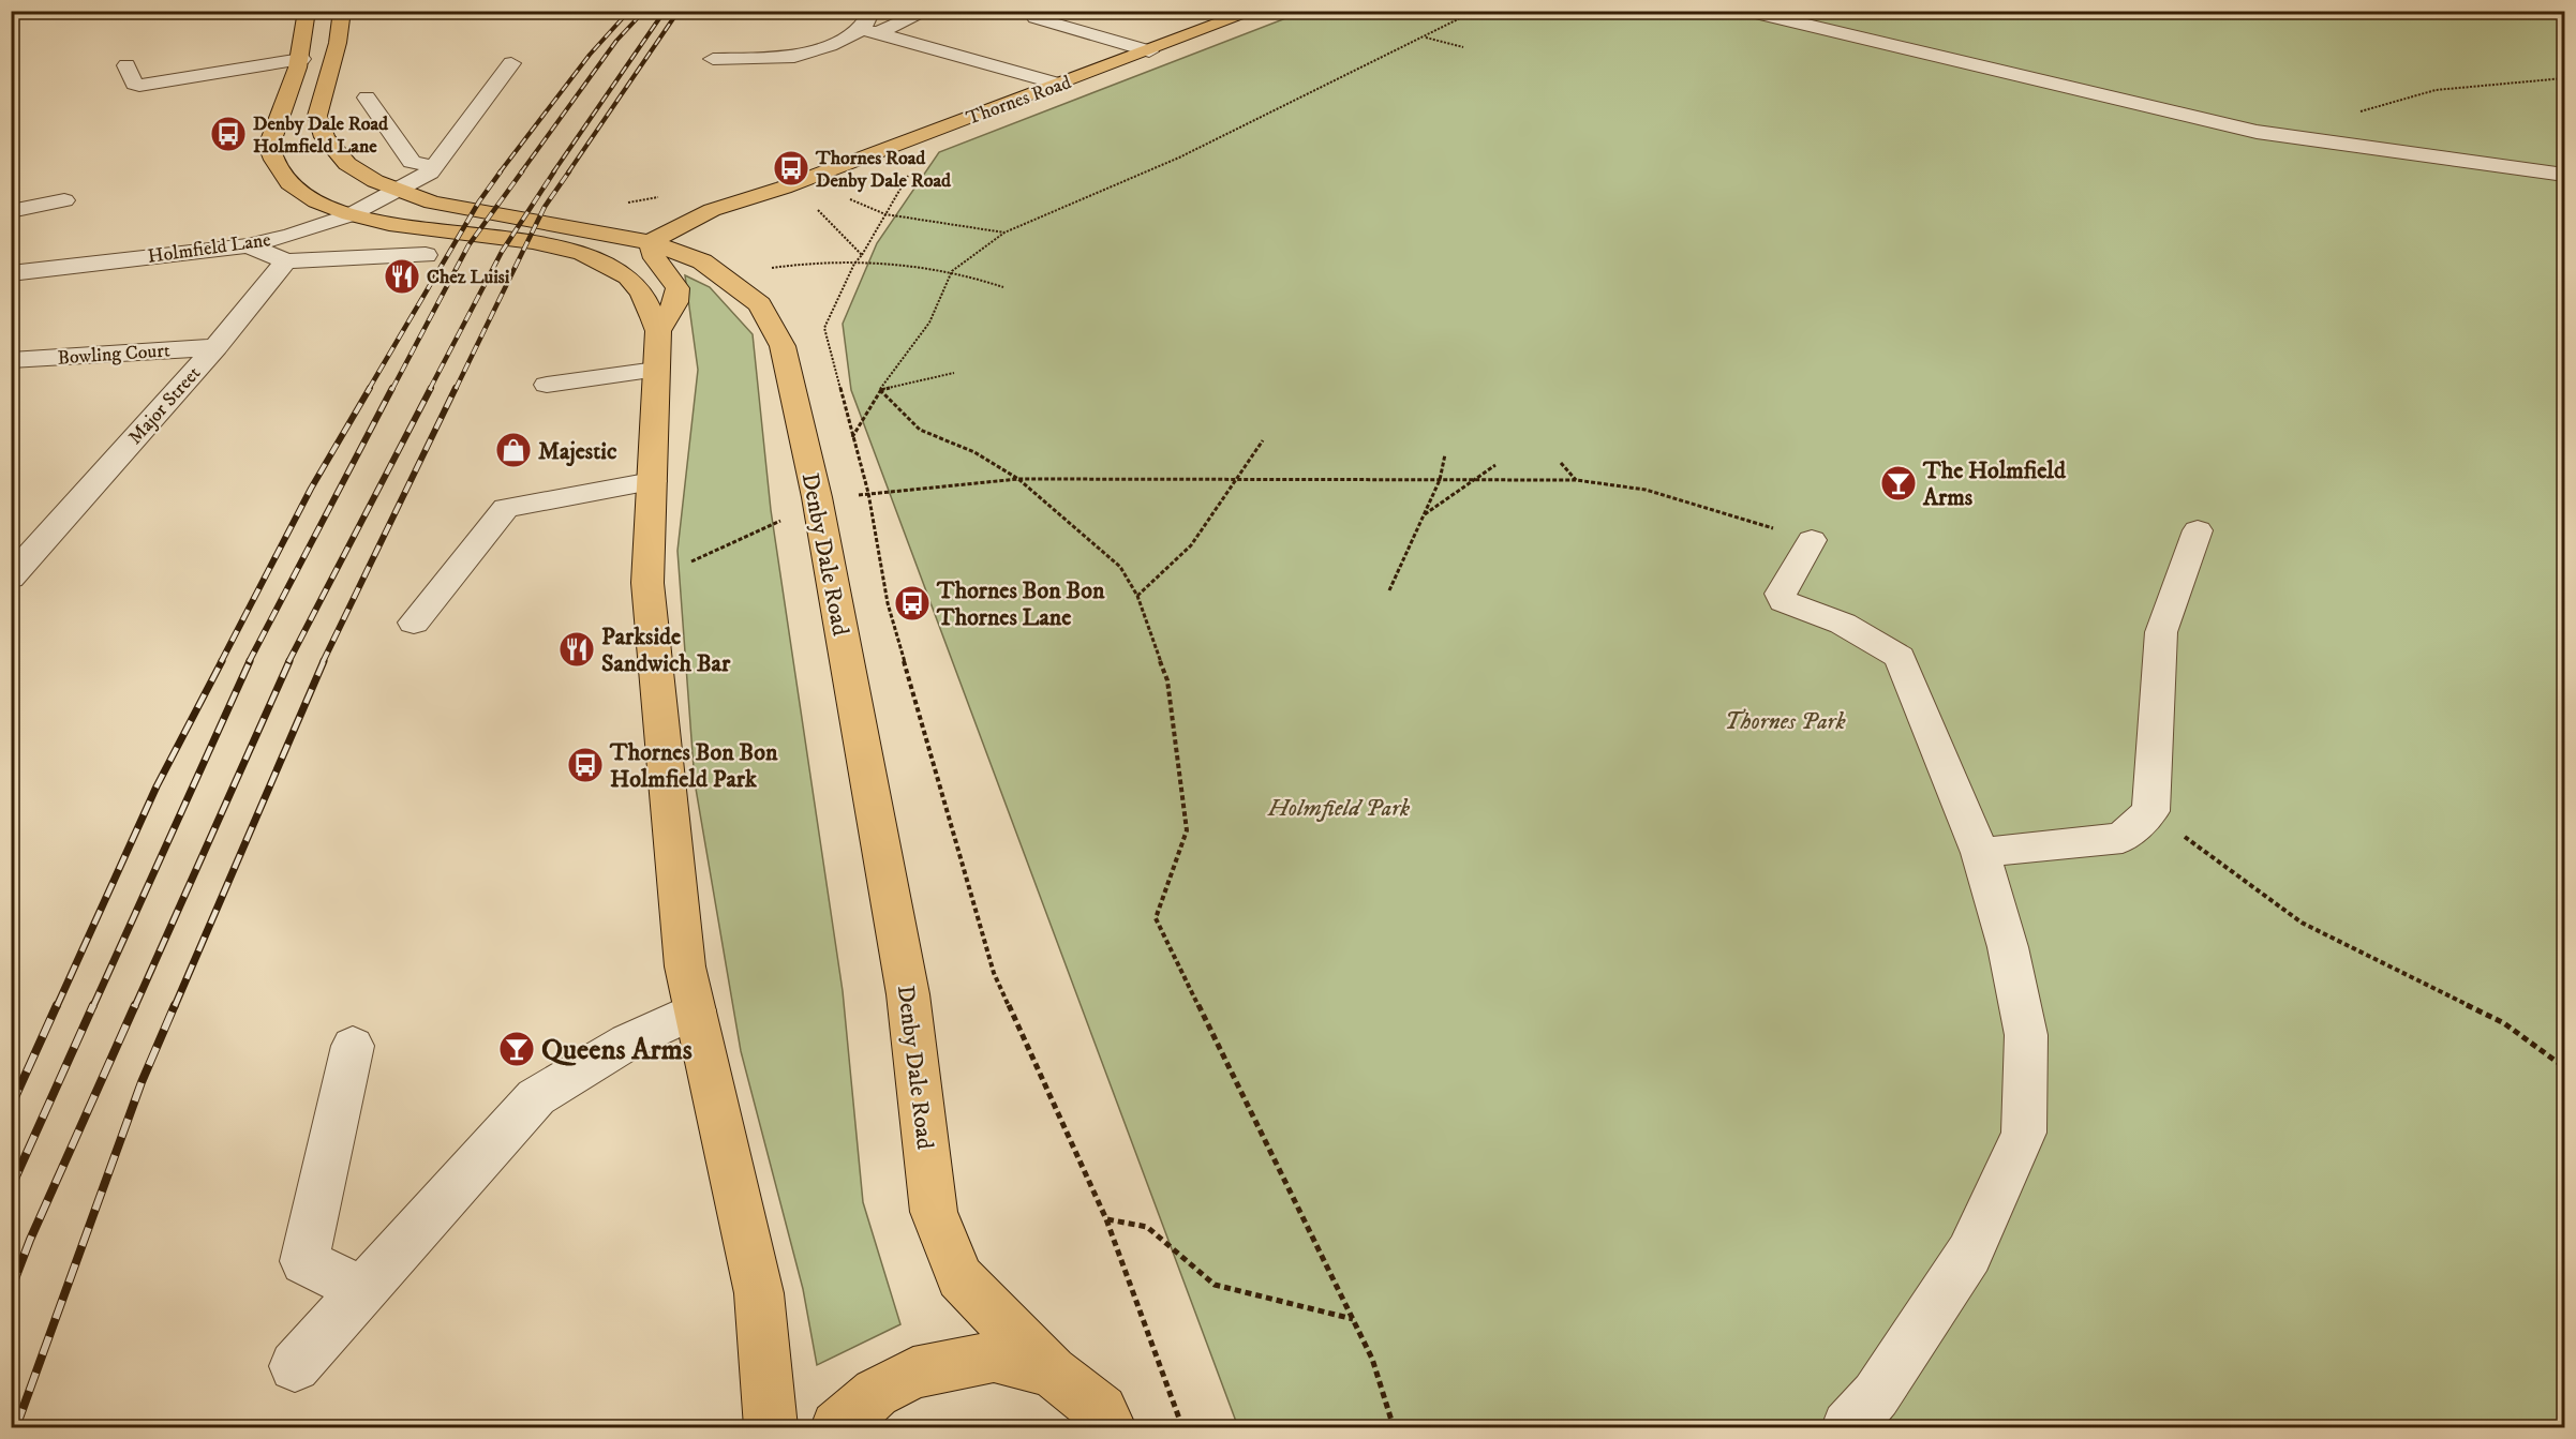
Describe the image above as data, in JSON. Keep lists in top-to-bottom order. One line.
{"streets":{"main road":["Thornes Road","Denby Dale Road"],"street":["Holmfield Lane","Bowling Court","Major Street"]},"crossings":[["Thornes Road","Denby Dale Road"],["Holmfield Lane","Major Street"],["Holmfield Lane","Denby Dale Road"],["Bowling Court","Major Street"]],"parks":["Thornes Park","Holmfield Park"],"places":{"bus stop":["Denby Dale Road Holmfield Lane","Thornes Road Denby Dale Road","Thornes Bon Bon Thornes Lane","Thornes Bon Bon Holmfield Park"],"restaurant":["Chez Luisi","Parkside Sandwich Bar"],"shop":["Majestic"],"bar":["The Holmfield Arms","Queens Arms"]}}
